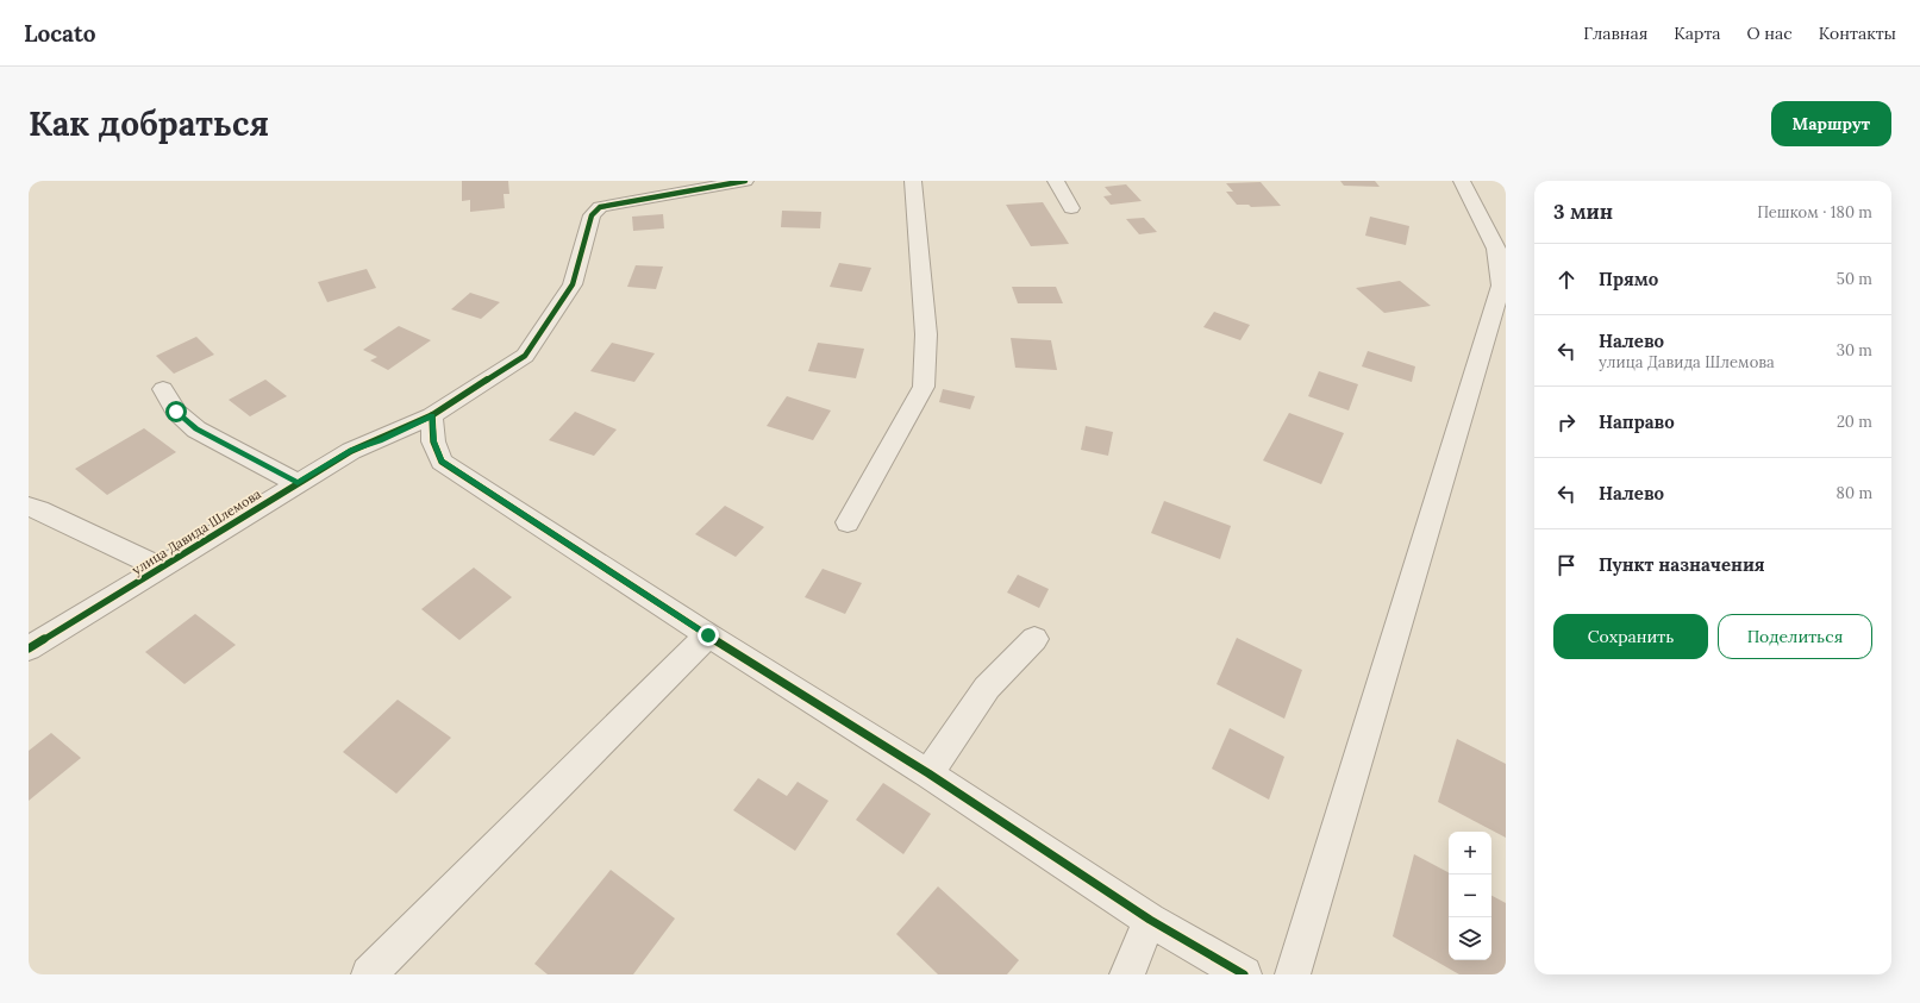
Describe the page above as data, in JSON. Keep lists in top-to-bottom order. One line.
{"streets":{"street":["улица Давида Шлемова"]},"page":{"header":"Locato","nav":["Главная","Карта","О нас","Контакты"],"buttons":["Маршрут",["Сохранить","Поделиться"]],"title":"Как добраться","heading":["3 мин","Пешком · 180 m"],"list":[["Прямо","50 m"],["Налево","улица Давида Шлемова","30 m"],["Направо","20 m"],["Налево","80 m"],"Пункт назначения"],"map_buttons":["+","−"]}}
